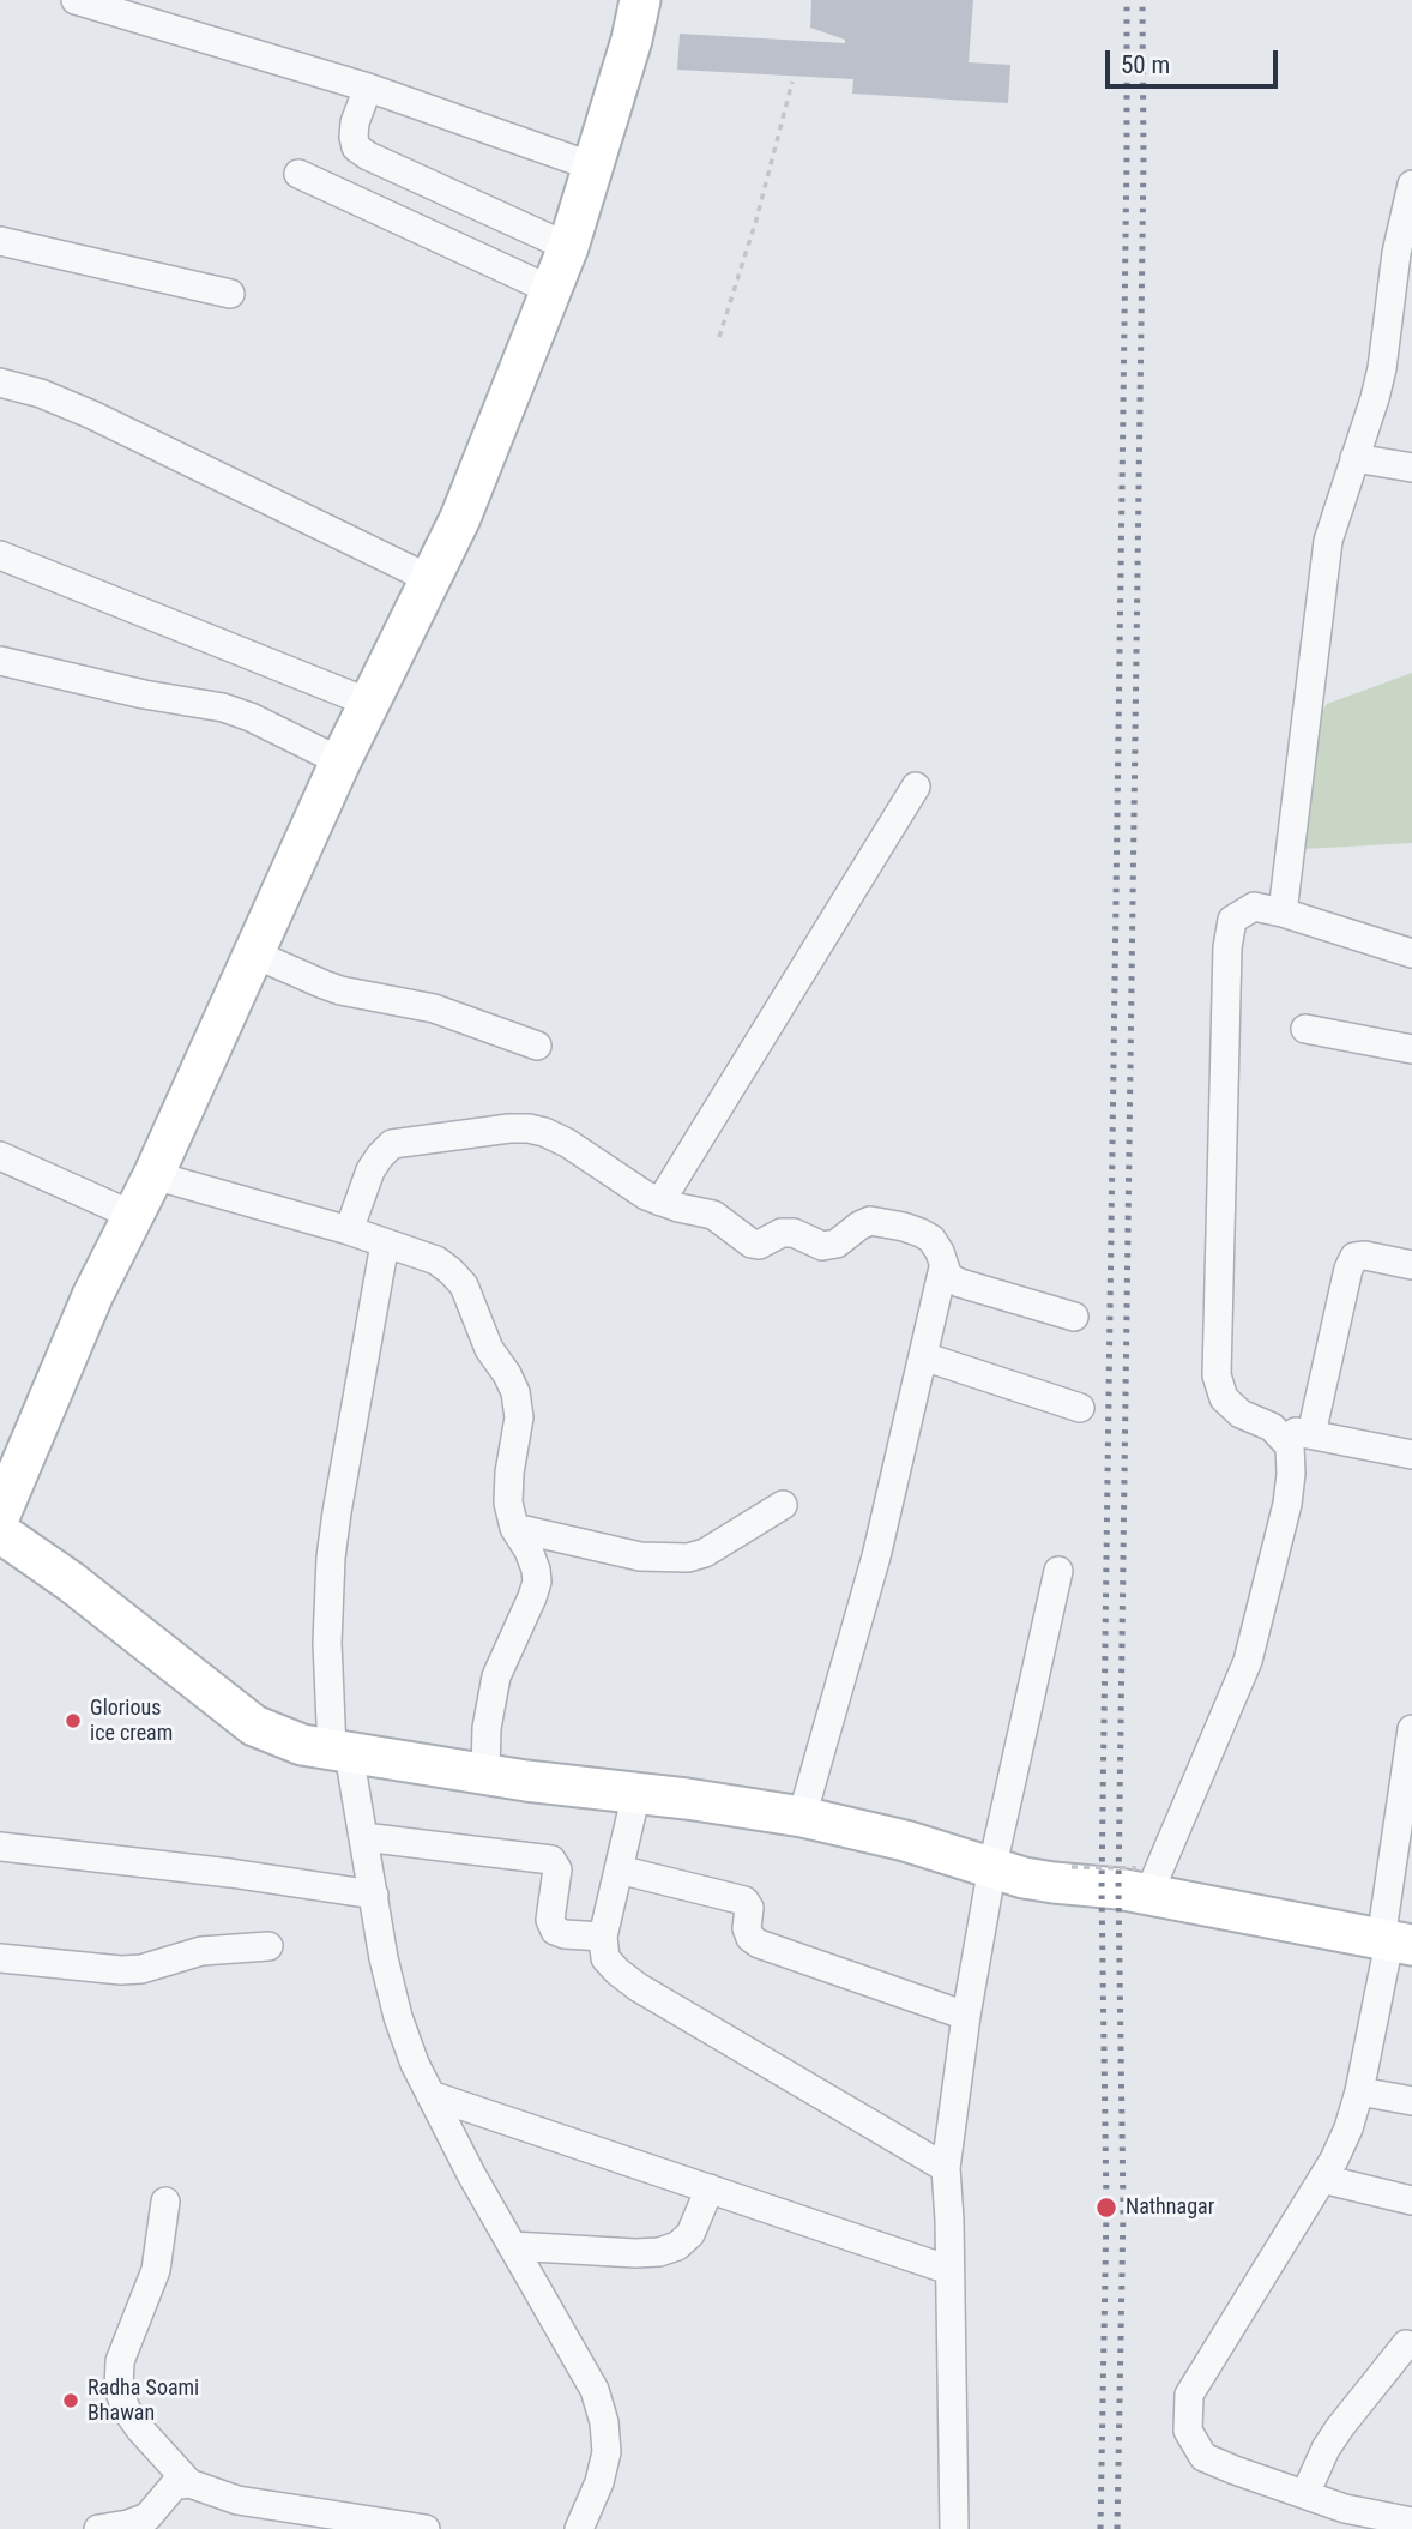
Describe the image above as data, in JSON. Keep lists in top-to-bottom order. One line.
{"places":["Glorious ice cream","Nathnagar","Radha Soami Bhawan"],"scale_bar":"50 m"}
